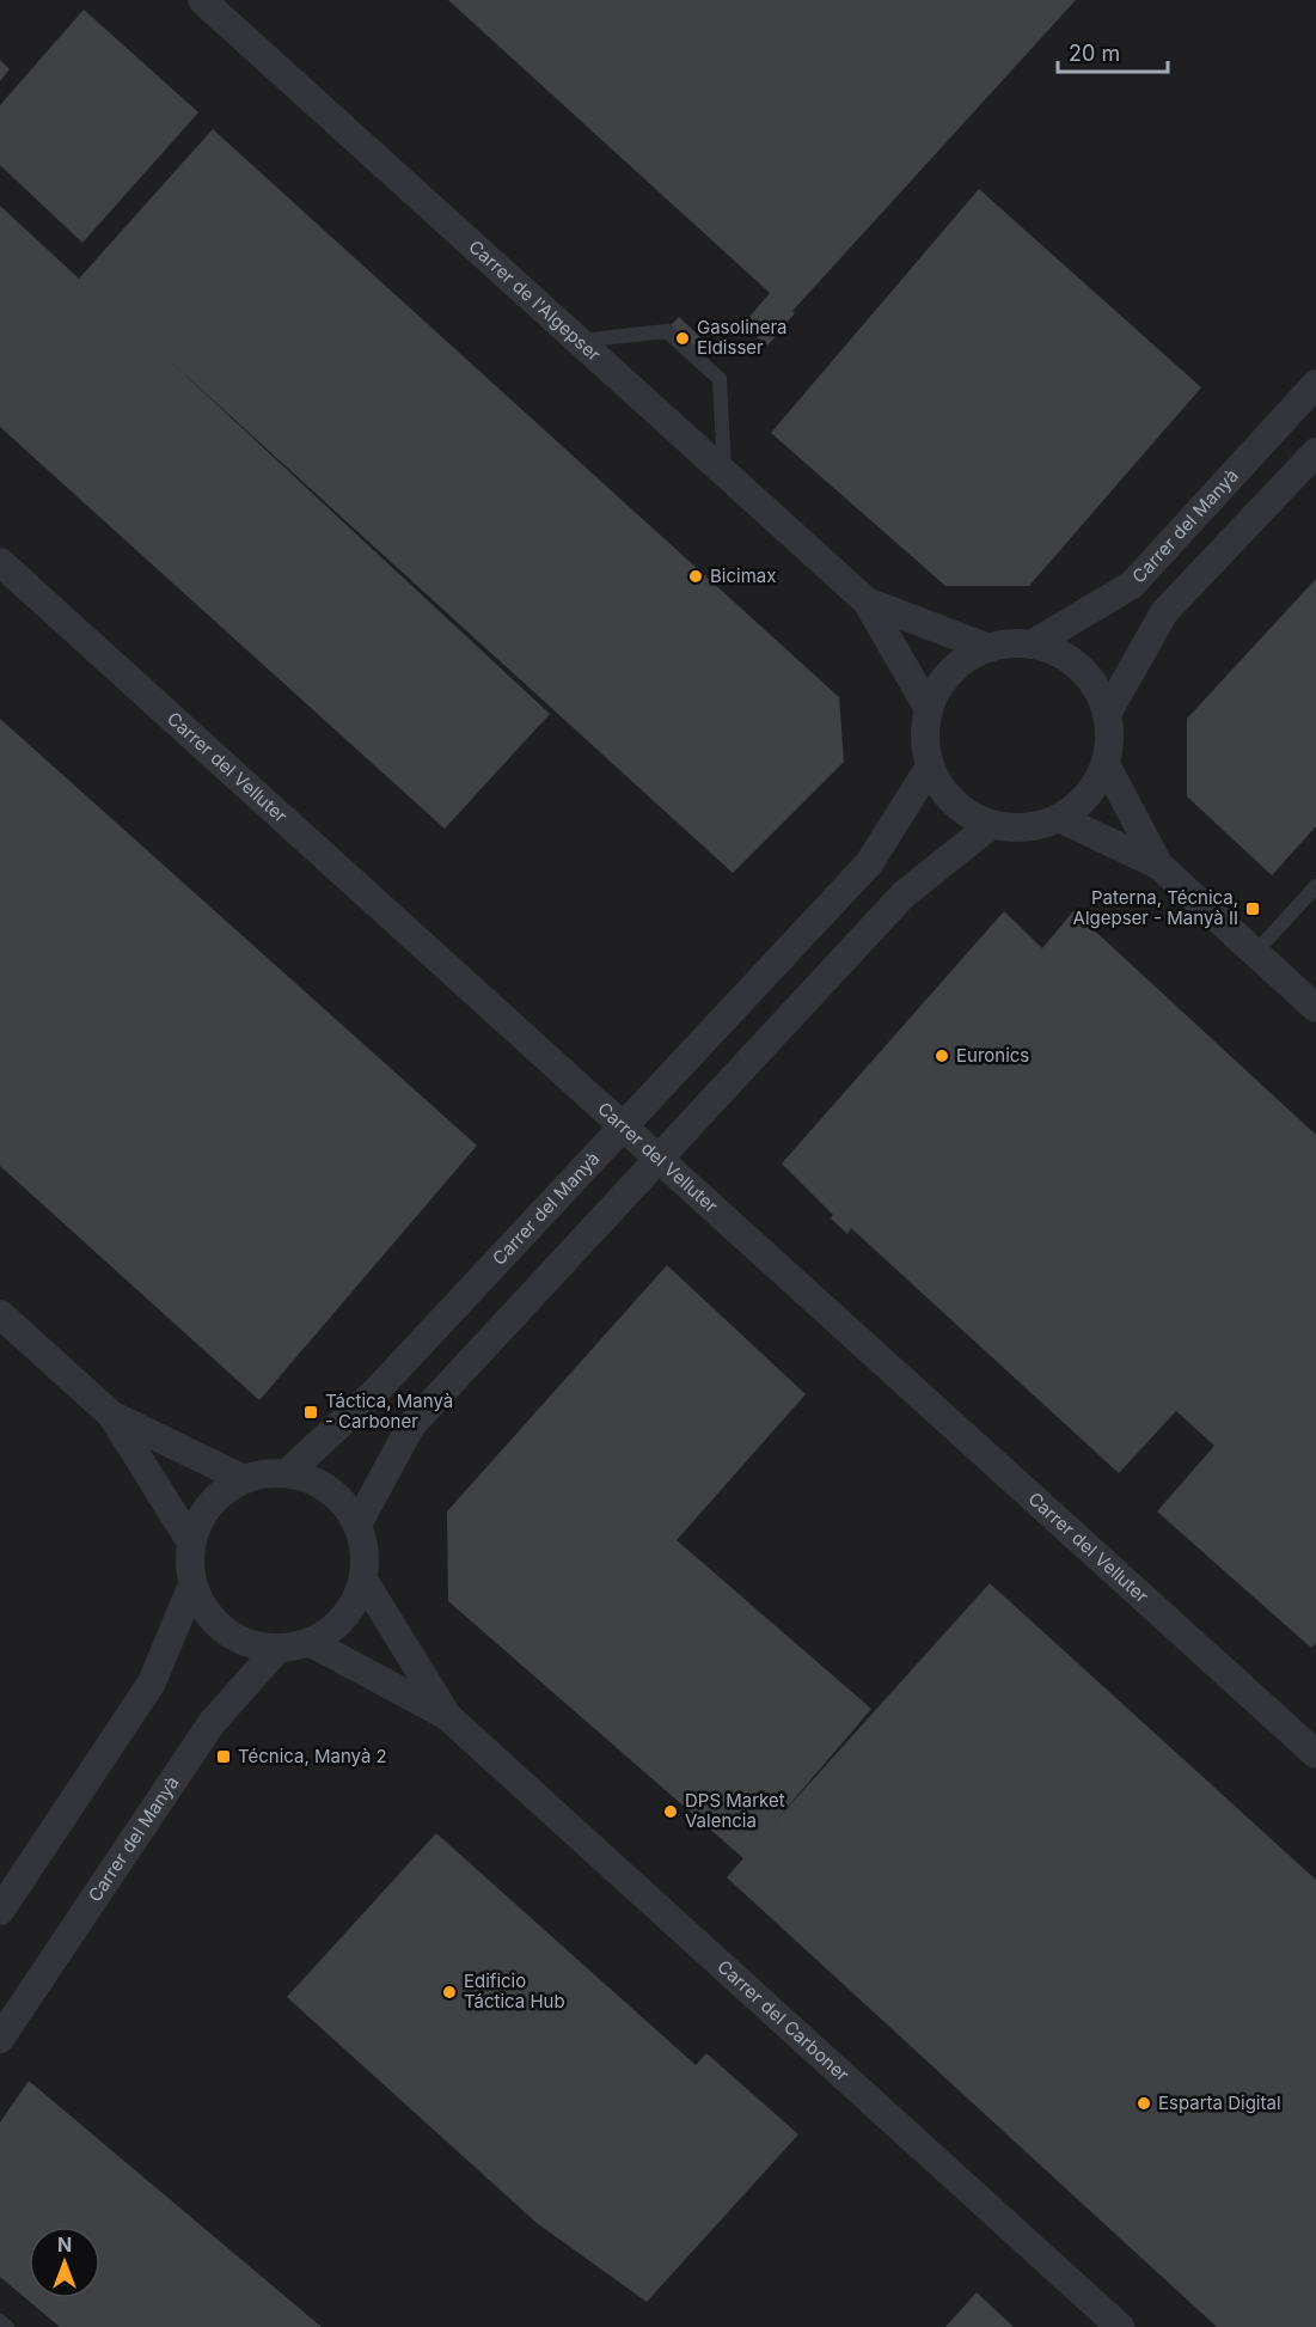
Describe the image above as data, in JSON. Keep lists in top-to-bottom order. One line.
{"streets":{"street":["Carrer de l'Algepser","Carrer del Manyà","Carrer del Velluter","Carrer del Carboner"]},"crossings":[["Carrer del Manyà","Carrer del Velluter"],["Carrer del Manyà","Carrer del Carboner"]],"places":{"other":["Gasolinera Eldisser","Bicimax","Euronics","DPS Market Valencia","Edificio Táctica Hub","Esparta Digital"],"transit":["Paterna, Técnica, Algepser - Manyà II","Táctica, Manyà - Carboner","Técnica, Manyà 2"]},"scale_bar":"20 m","north":"top"}
